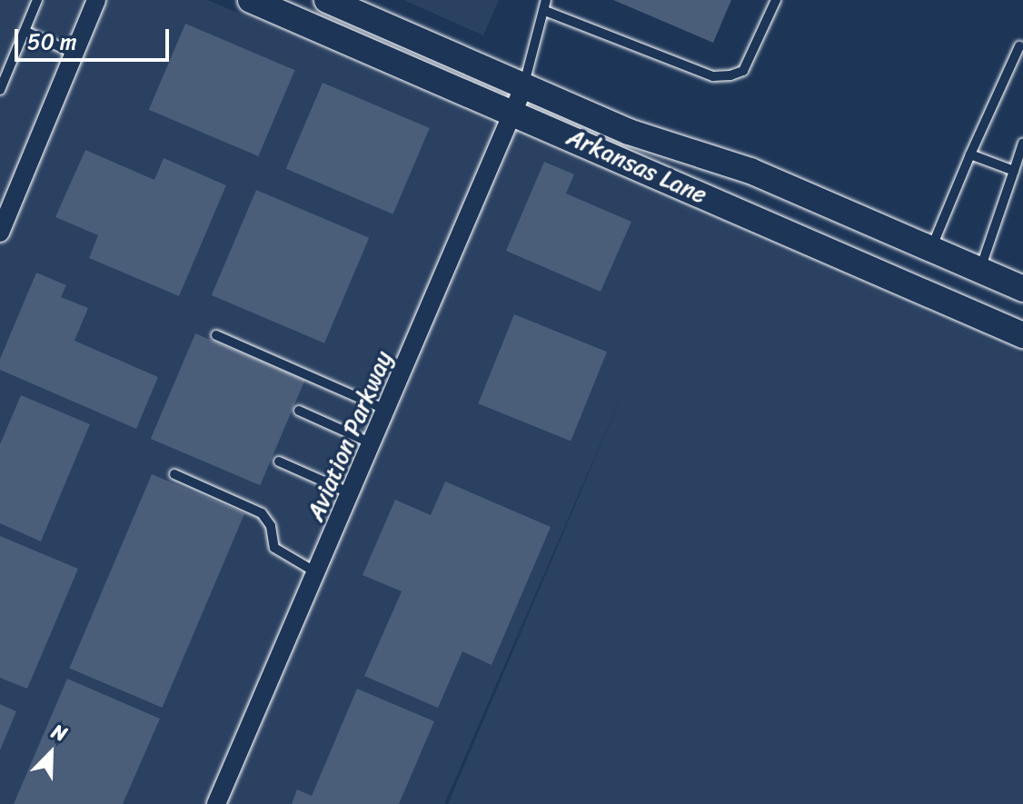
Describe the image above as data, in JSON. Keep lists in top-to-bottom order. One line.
{"streets":{"main road":["Arkansas Lane"],"street":["Aviation Parkway"]},"crossings":[["Arkansas Lane","Aviation Parkway"]],"scale_bar":"50 m","north":"top right"}
